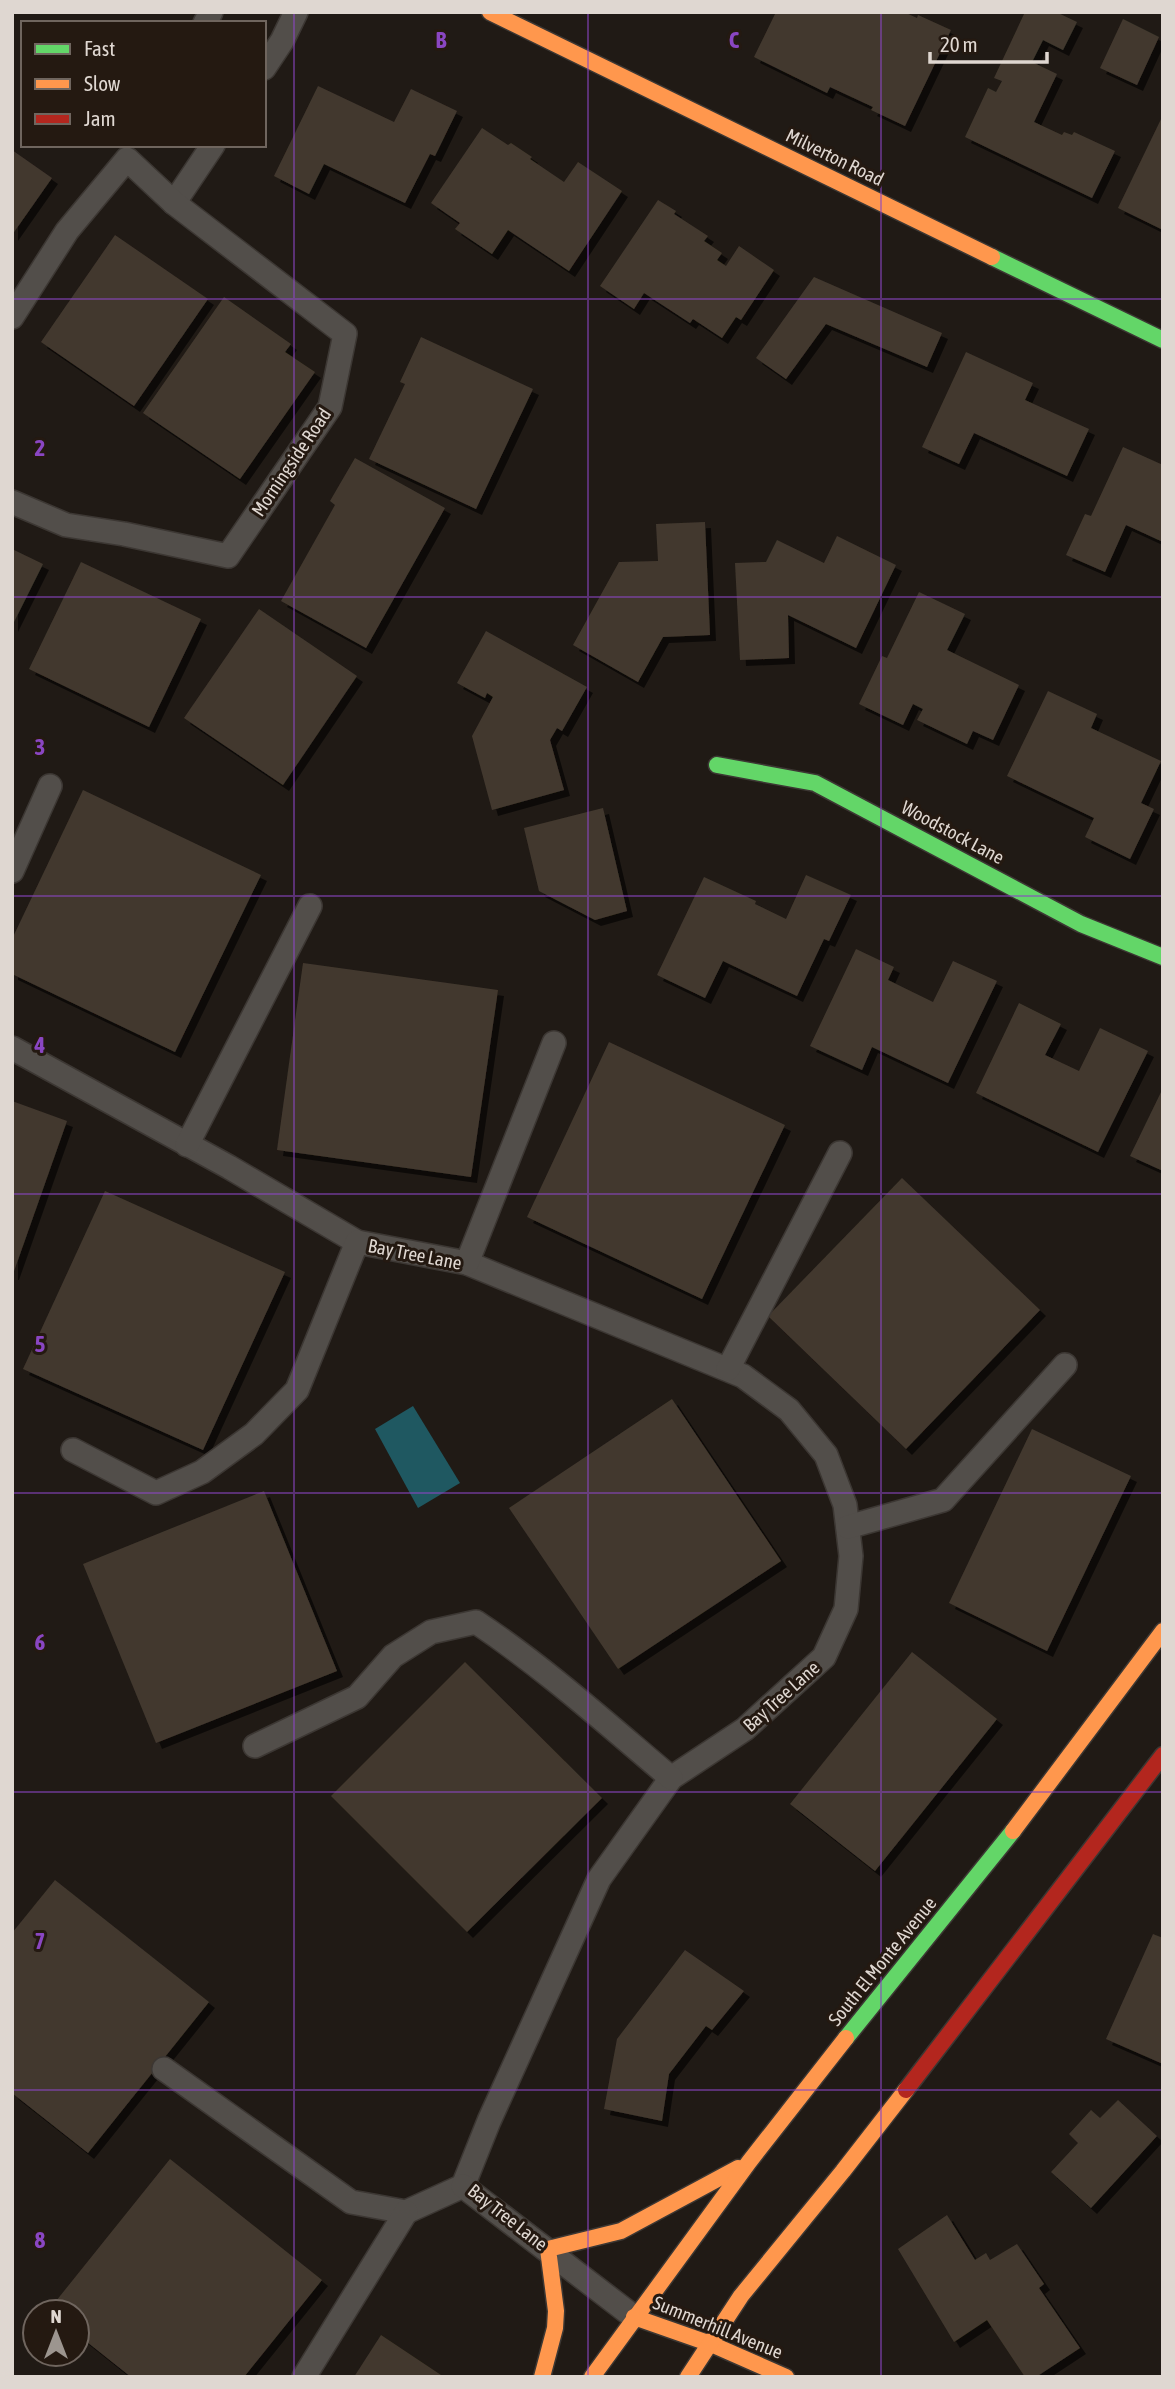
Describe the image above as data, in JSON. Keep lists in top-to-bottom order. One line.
{"streets":{"main road":["Milverton Road","Woodstock Lane","South El Monte Avenue","Summerhill Avenue"],"lane":["Morningside Road","Bay Tree Lane"]},"crossings":[["Bay Tree Lane","South El Monte Avenue"],["Bay Tree Lane","Summerhill Avenue"],["South El Monte Avenue","Summerhill Avenue"]],"legend":["Fast","Slow","Jam"],"scale_bar":"20 m","north":"top","grid":{"columns":["B","C"],"rows":["2","3","4","5","6","7","8"]}}
